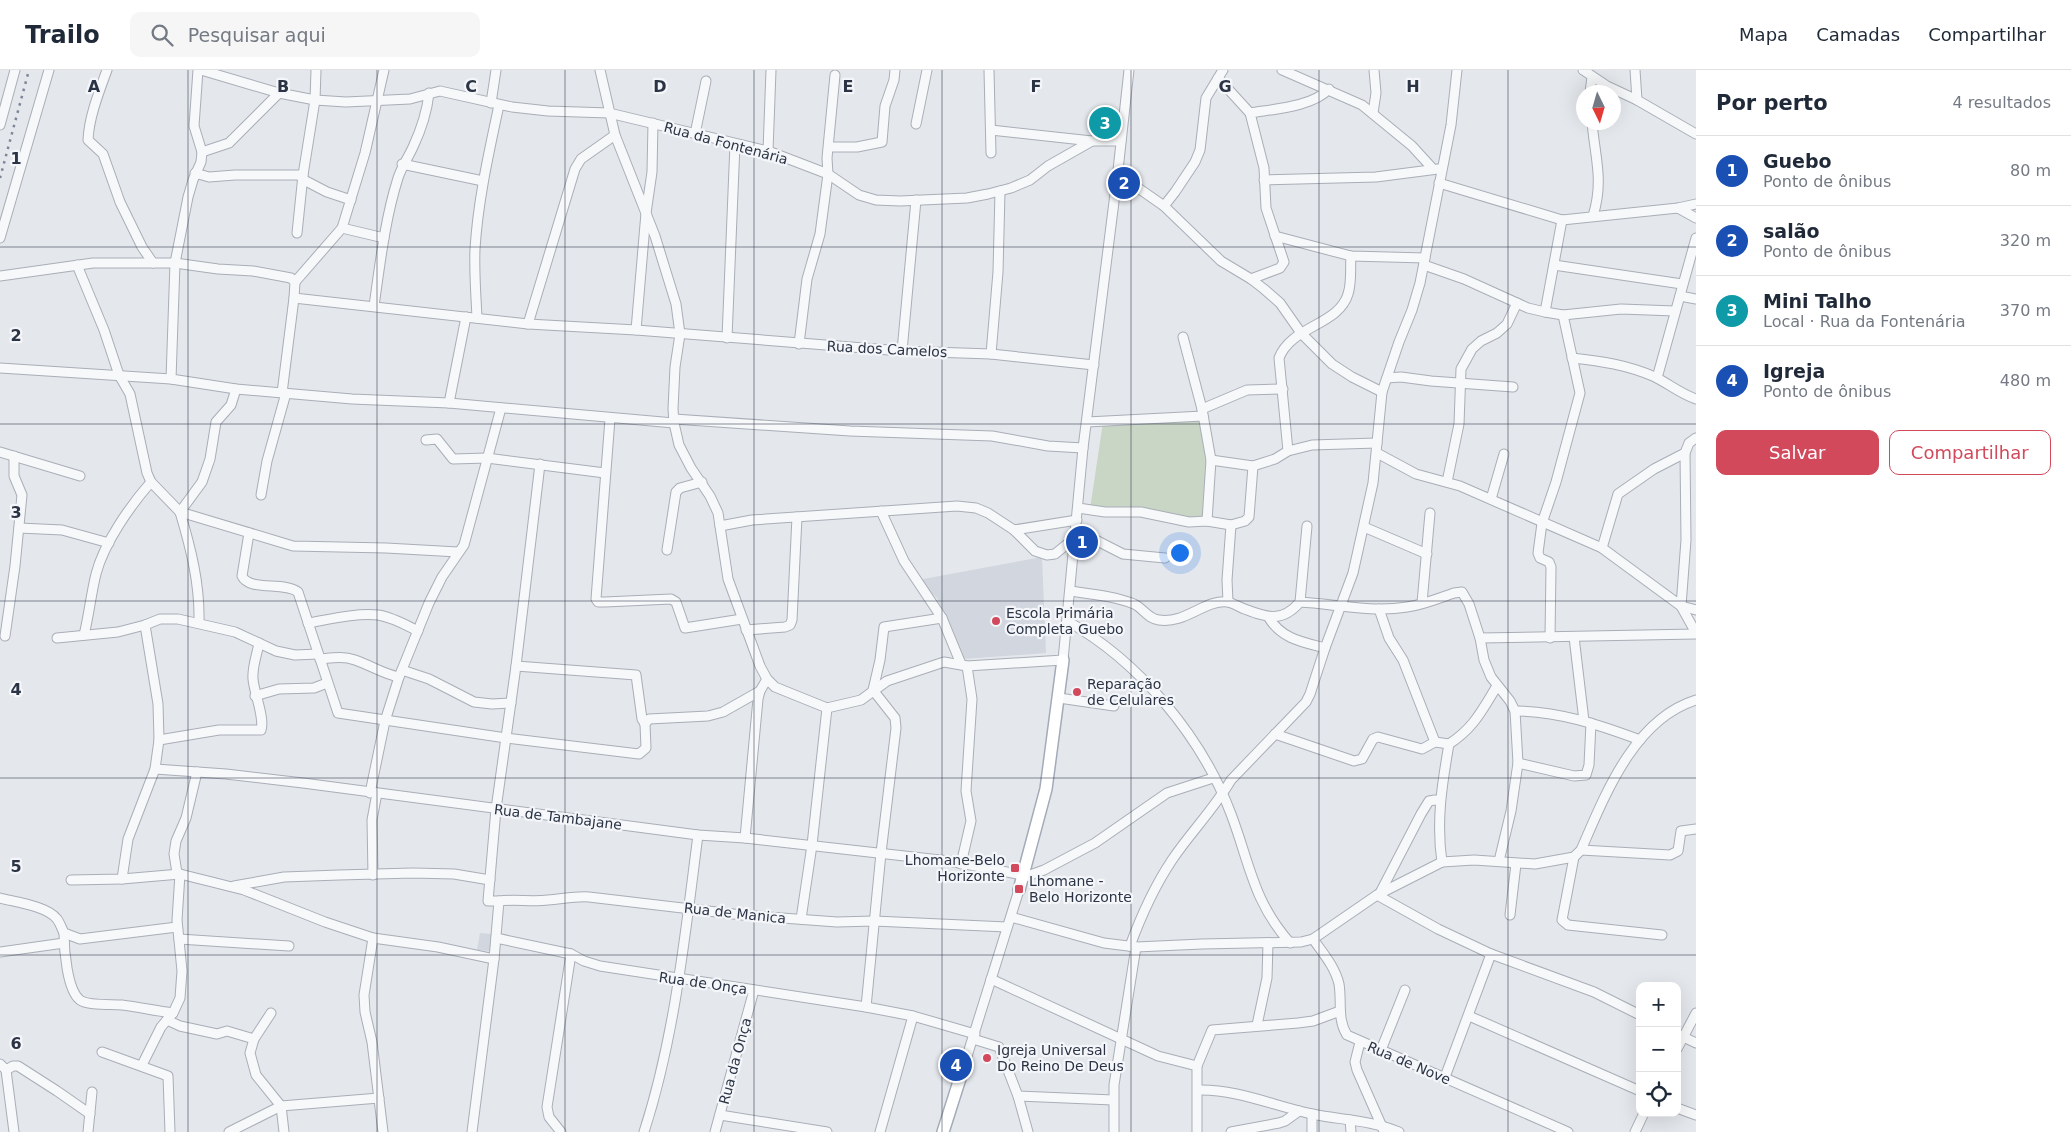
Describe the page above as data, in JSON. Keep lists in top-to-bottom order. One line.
{"streets":{"street":["Rua da Fontenária","Rua dos Camelos","Rua de Tambajane","Rua de Manica","Rua de Onça","Rua da Onça","Rua de Nove"]},"crossings":[["Rua de Onça","Rua da Onça"]],"places":{"other":["Escola Primária Completa Guebo","Reparação de Celulares","Igreja Universal Do Reino De Deus"],"transit":["Lhomane-Belo Horizonte","Lhomane - Belo Horizonte"]},"north":"bottom","page":{"header":"Trailo","search":"Pesquisar aqui","nav":["Mapa","Camadas","Compartilhar"],"heading":["Por perto","4 resultados"],"pins":["3","2","1","4"],"list":[{"mark":"1","name":"Guebo","note":"Ponto de ônibus","value":"80 m"},{"mark":"2","name":"salão","note":"Ponto de ônibus","value":"320 m"},{"mark":"3","name":"Mini Talho","note":"Local · Rua da Fontenária","value":"370 m"},{"mark":"4","name":"Igreja","note":"Ponto de ônibus","value":"480 m"}],"buttons":["Salvar","Compartilhar"],"map_buttons":["+","−"]},"grid":{"columns":["A","B","C","D","E","F","G","H"],"rows":["1","2","3","4","5","6"]}}
